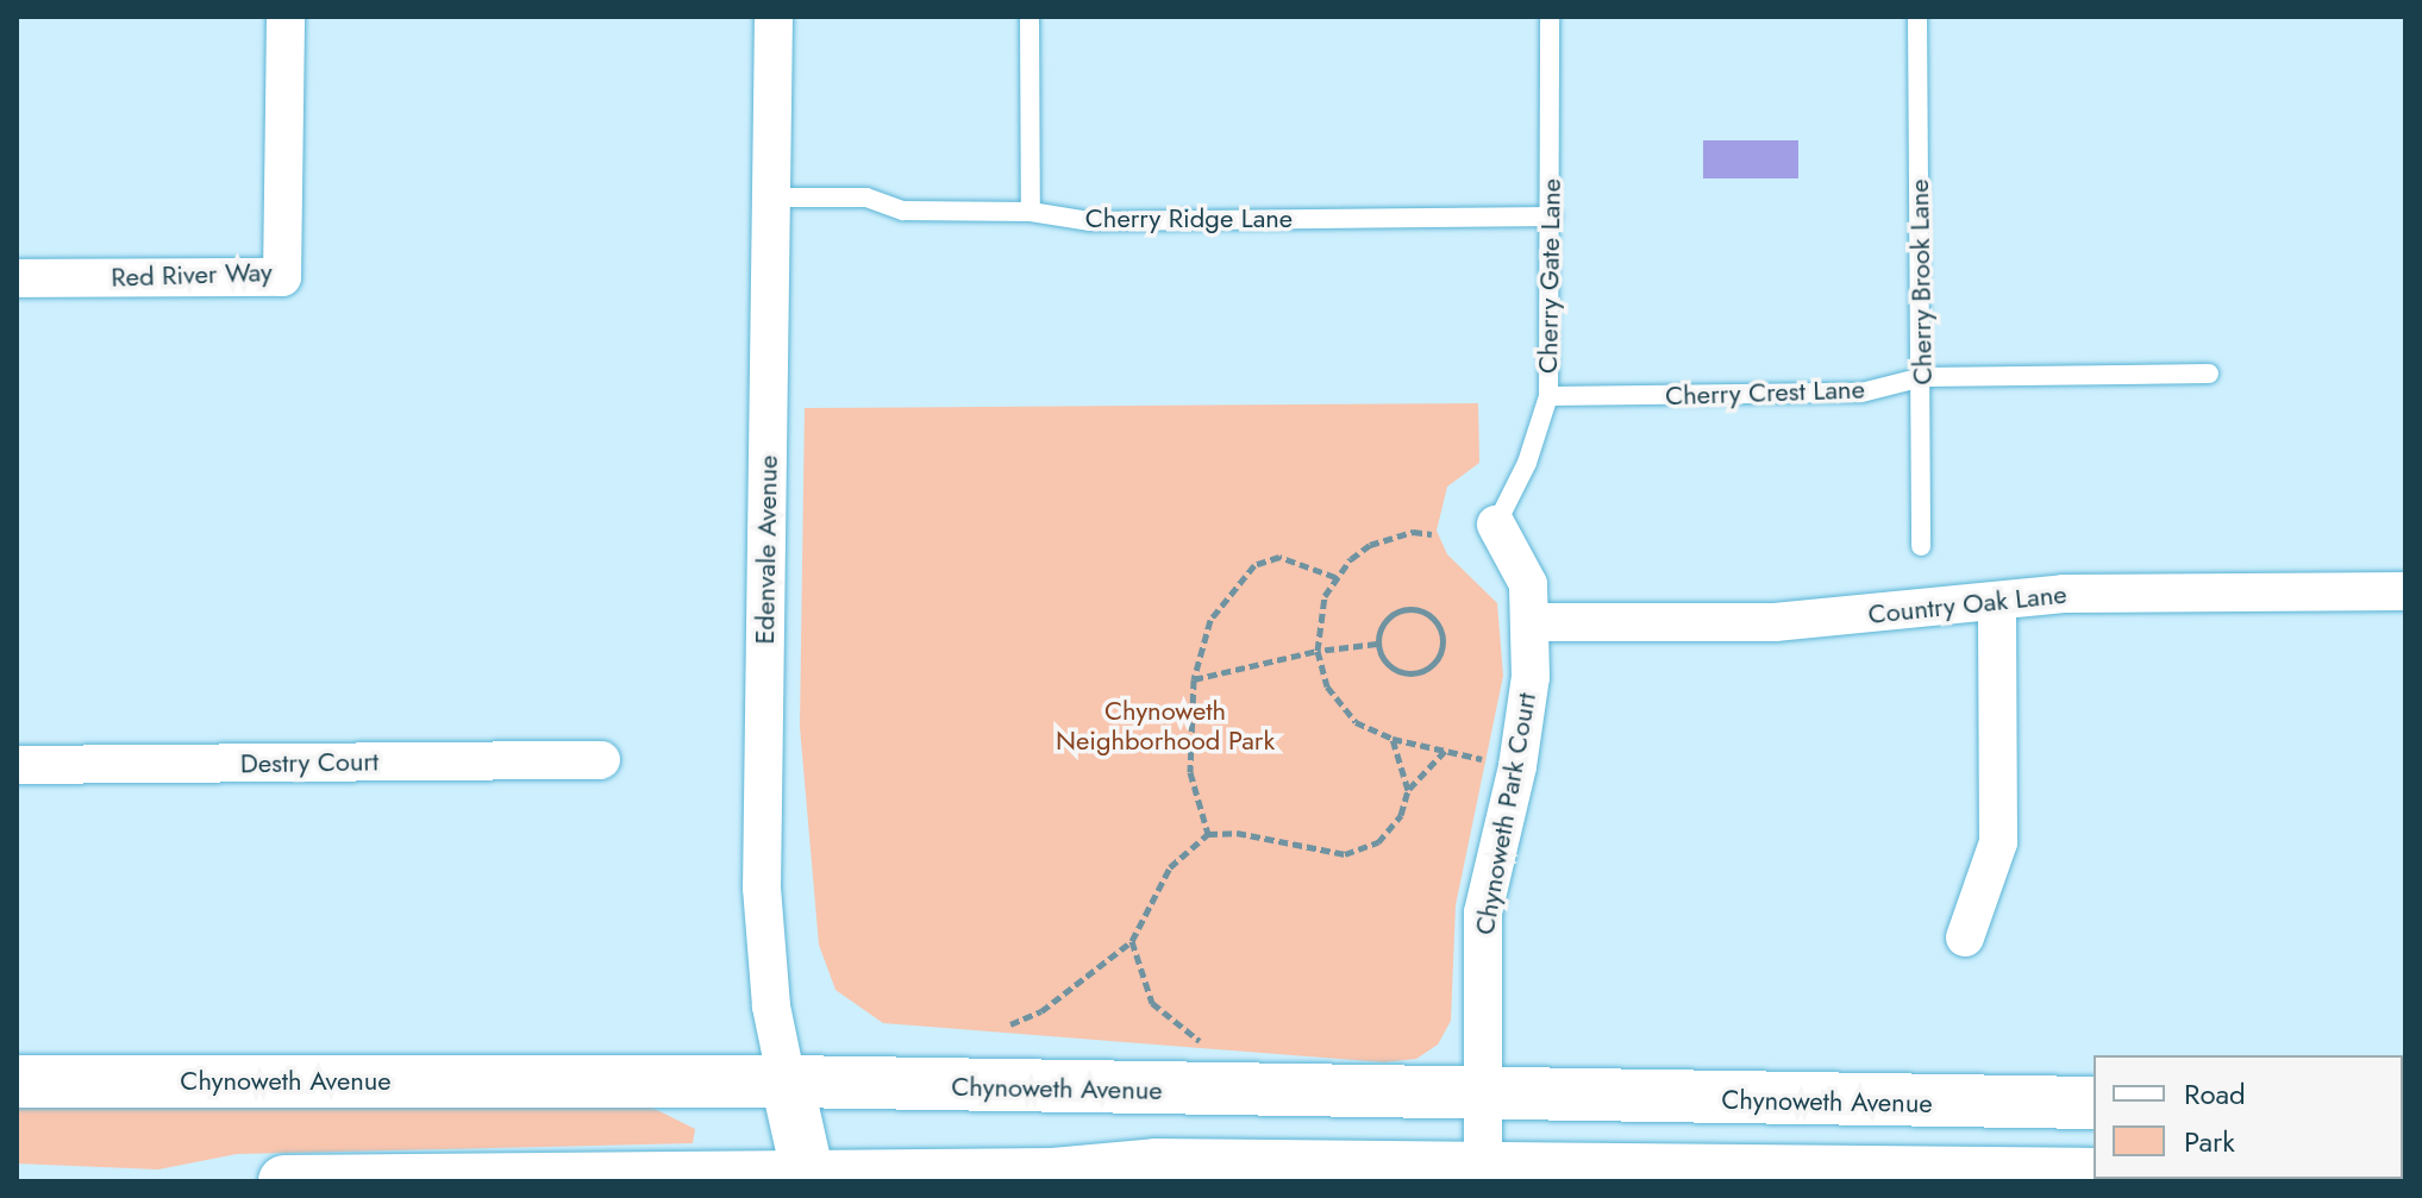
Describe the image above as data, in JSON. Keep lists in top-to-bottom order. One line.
{"streets":{"street":["Red River Way","Edenvale Avenue","Country Oak Lane","Destry Court","Chynoweth Park Court","Chynoweth Avenue"],"lane":["Cherry Ridge Lane","Cherry Gate Lane","Cherry Brook Lane","Cherry Crest Lane"]},"crossings":[["Cherry Ridge Lane","Cherry Gate Lane"],["Cherry Ridge Lane","Edenvale Avenue"],["Cherry Gate Lane","Cherry Crest Lane"],["Cherry Gate Lane","Chynoweth Park Court"],["Cherry Brook Lane","Cherry Crest Lane"],["Edenvale Avenue","Chynoweth Avenue"],["Country Oak Lane","Chynoweth Park Court"],["Chynoweth Park Court","Chynoweth Avenue"]],"parks":["Chynoweth Neighborhood Park"],"legend":["Road","Park"]}
